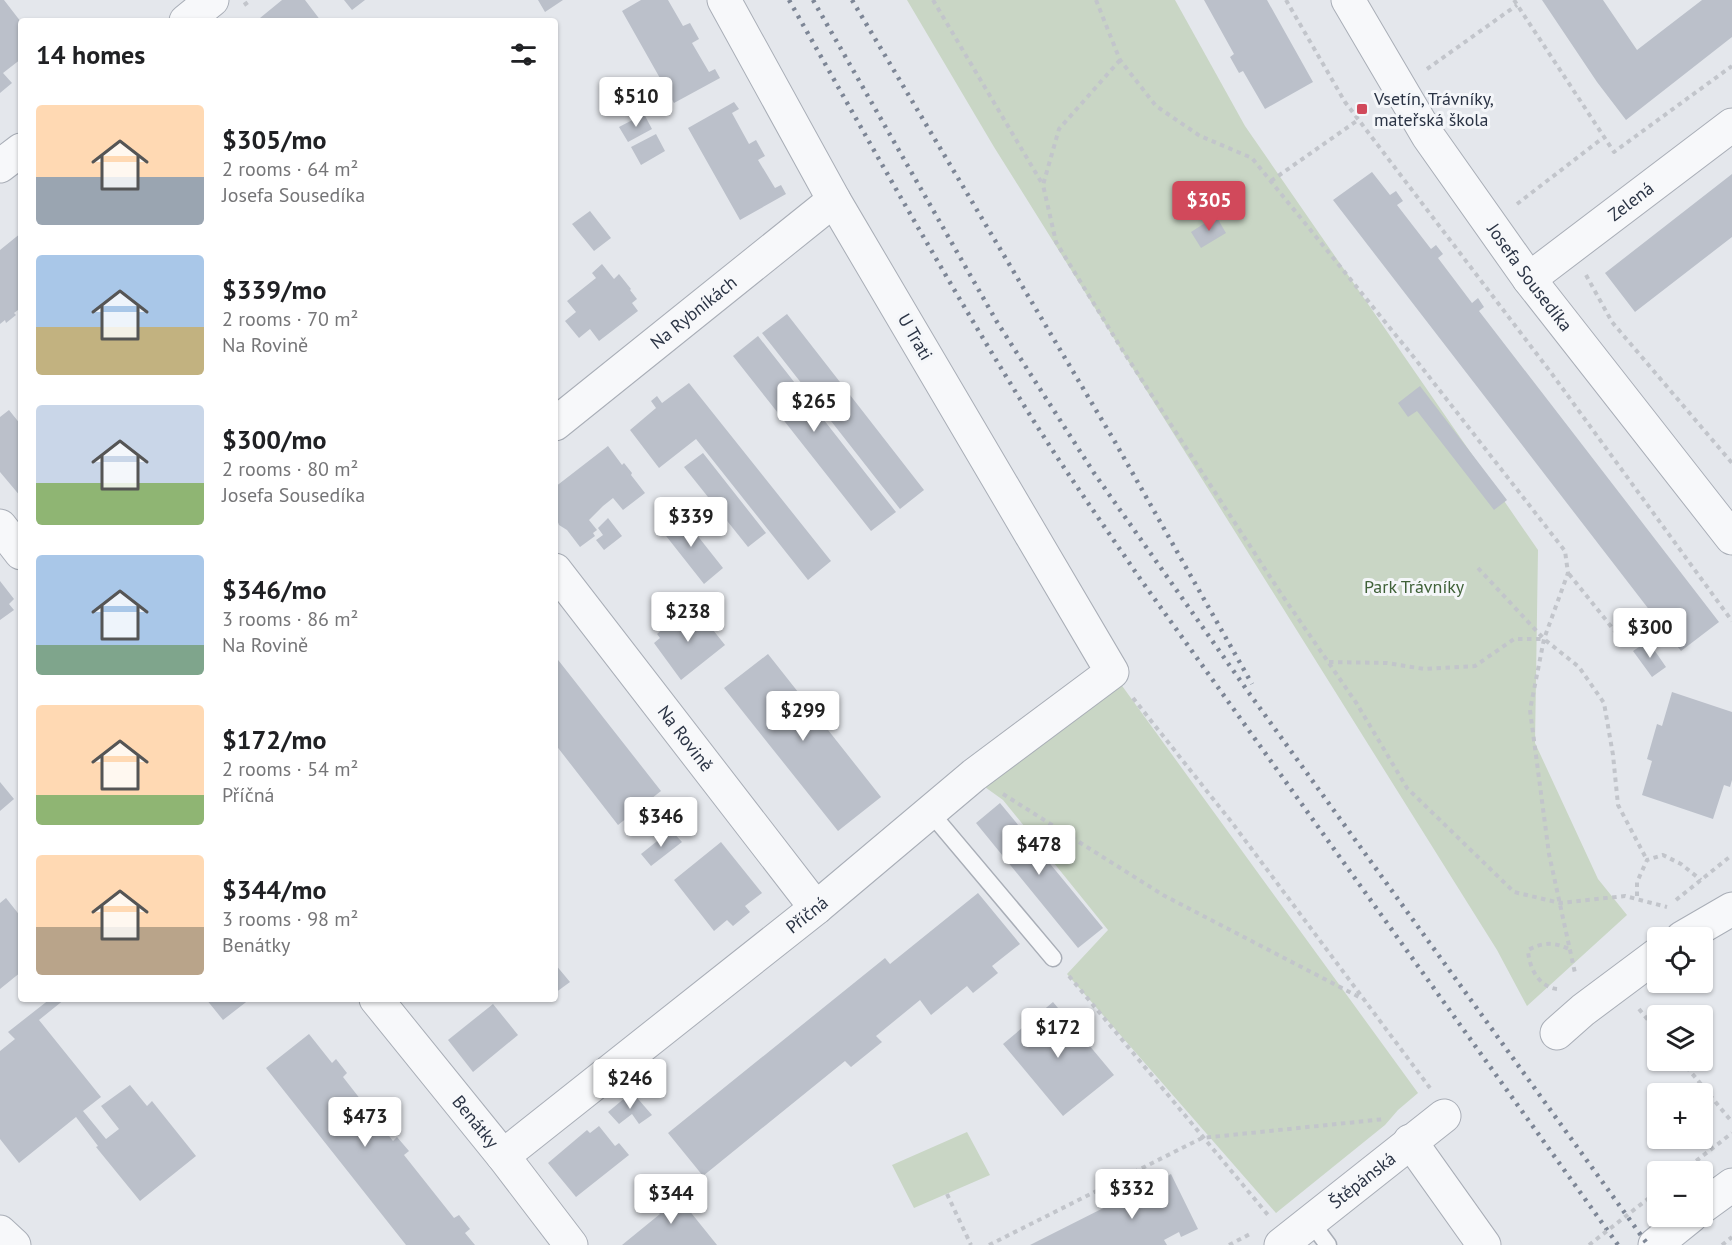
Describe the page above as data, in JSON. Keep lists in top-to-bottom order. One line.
{"streets":{"street":["Zelená","Josefa Sousedíka","Na Rybníkách","U Trati","Na Rovině","Příčná","Benátky","Štěpánská"]},"crossings":[["Zelená","Josefa Sousedíka"],["Na Rybníkách","U Trati"],["U Trati","Příčná"],["Na Rovině","Příčná"],["Příčná","Benátky"]],"parks":["Park Trávníky"],"places":{"transit":["Vsetín, Trávníky, mateřská škola"]},"page":{"heading":"14 homes","price":["$510","$305","$265","$339","$238","$300","$299","$346","$478","$172","$246","$473","$332","$344"],"list":[{"name":"$305/mo","note":"2 rooms · 64 m² · Josefa Sousedíka"},{"name":"$339/mo","note":"2 rooms · 70 m² · Na Rovině"},{"name":"$300/mo","note":"2 rooms · 80 m² · Josefa Sousedíka"},{"name":"$346/mo","note":"3 rooms · 86 m² · Na Rovině"},{"name":"$172/mo","note":"2 rooms · 54 m² · Příčná"},{"name":"$344/mo","note":"3 rooms · 98 m² · Benátky"}],"map_buttons":["+","−"]}}
